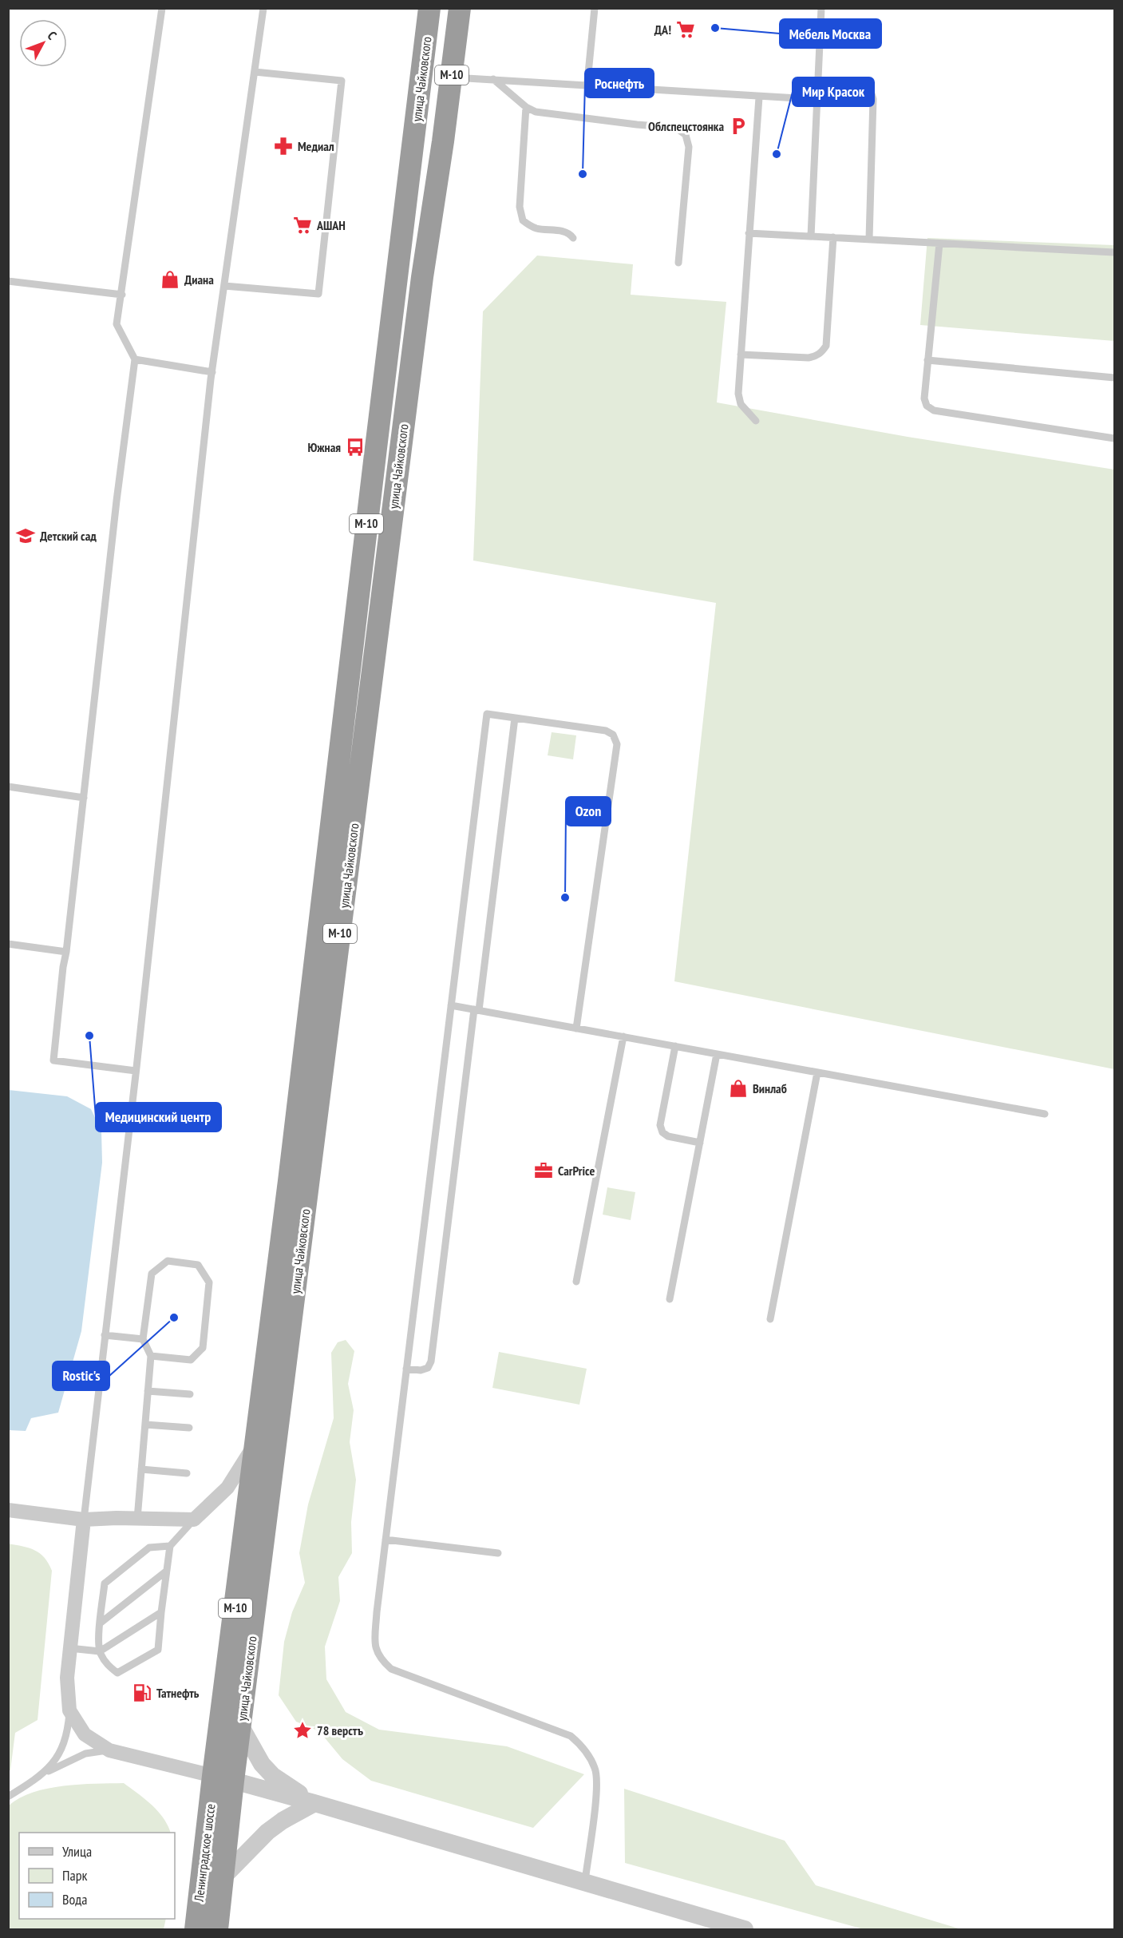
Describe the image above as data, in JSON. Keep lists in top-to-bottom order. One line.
{"streets":{"highway":["М-10","улица Чайковского","Ленинградское шоссе"]},"crossings":[["улица Чайковского","Ленинградское шоссе"]],"places":{"other":["Мебель Москва","Мир Красок","Роснефть","Ozon","Медицинский центр","Rostic's"],"supermarket":["ДА!","AШАН"],"parking":["Облспецстоянка"],"pharmacy":["Медиал"],"shop":["Диана","Винлаб"],"bus stop":["Южная"],"school or university":["Детский сад"],"office":["CarPrice"],"fuel station":["Татнефть"],"place":["78 верстъ"]},"legend":["Улица","Парк","Вода"],"north":"top right"}
